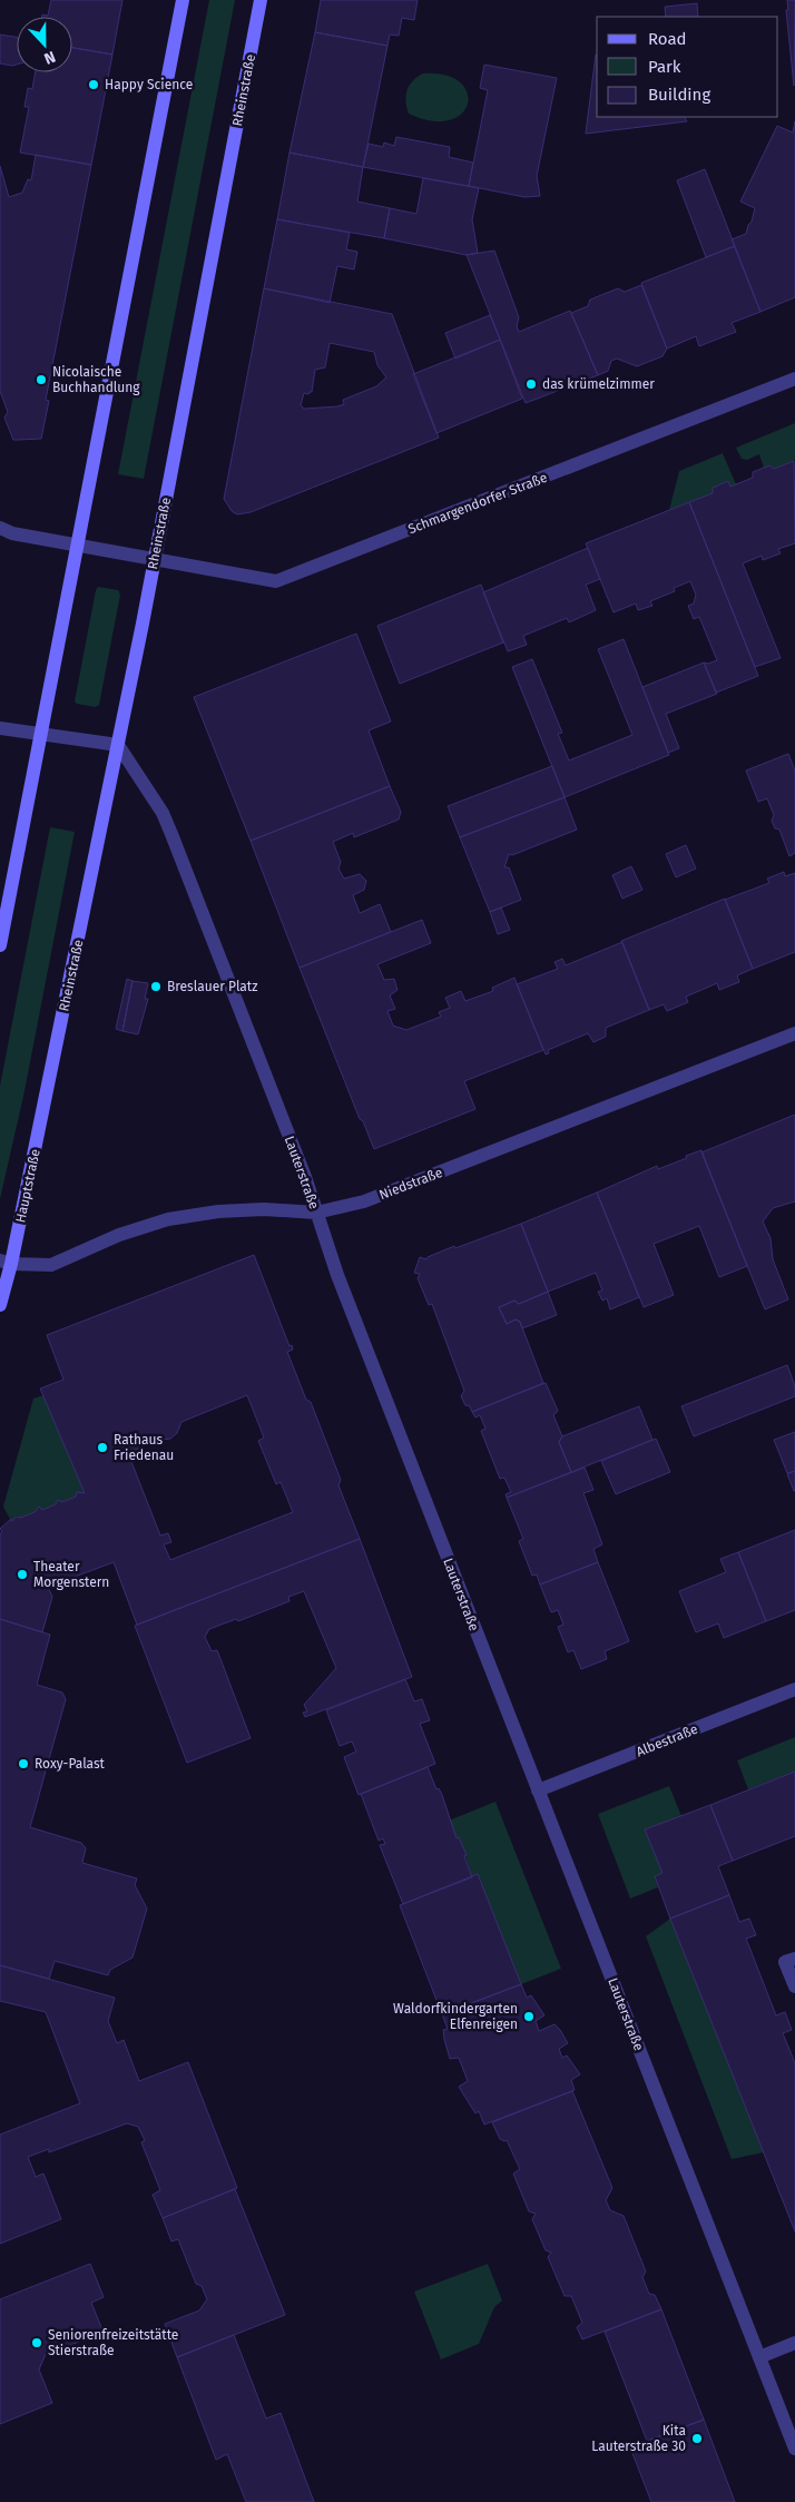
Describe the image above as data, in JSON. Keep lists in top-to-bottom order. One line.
{"streets":{"street":["Rheinstraße","Schmargendorfer Straße","Lauterstraße","Niedstraße","Hauptstraße","Albestraße"]},"crossings":[["Rheinstraße","Schmargendorfer Straße"],["Rheinstraße","Lauterstraße"],["Rheinstraße","Hauptstraße"],["Lauterstraße","Niedstraße"],["Lauterstraße","Albestraße"],["Niedstraße","Hauptstraße"]],"places":["Happy Science","Nicolaische Buchhandlung","das krümelzimmer","Breslauer Platz","Rathaus Friedenau","Theater Morgenstern","Roxy-Palast","Waldorfkindergarten Elfenreigen","Seniorenfreizeitstätte Stierstraße","Kita Lauterstraße 30"],"legend":["Road","Park","Building"],"north":"bottom"}
